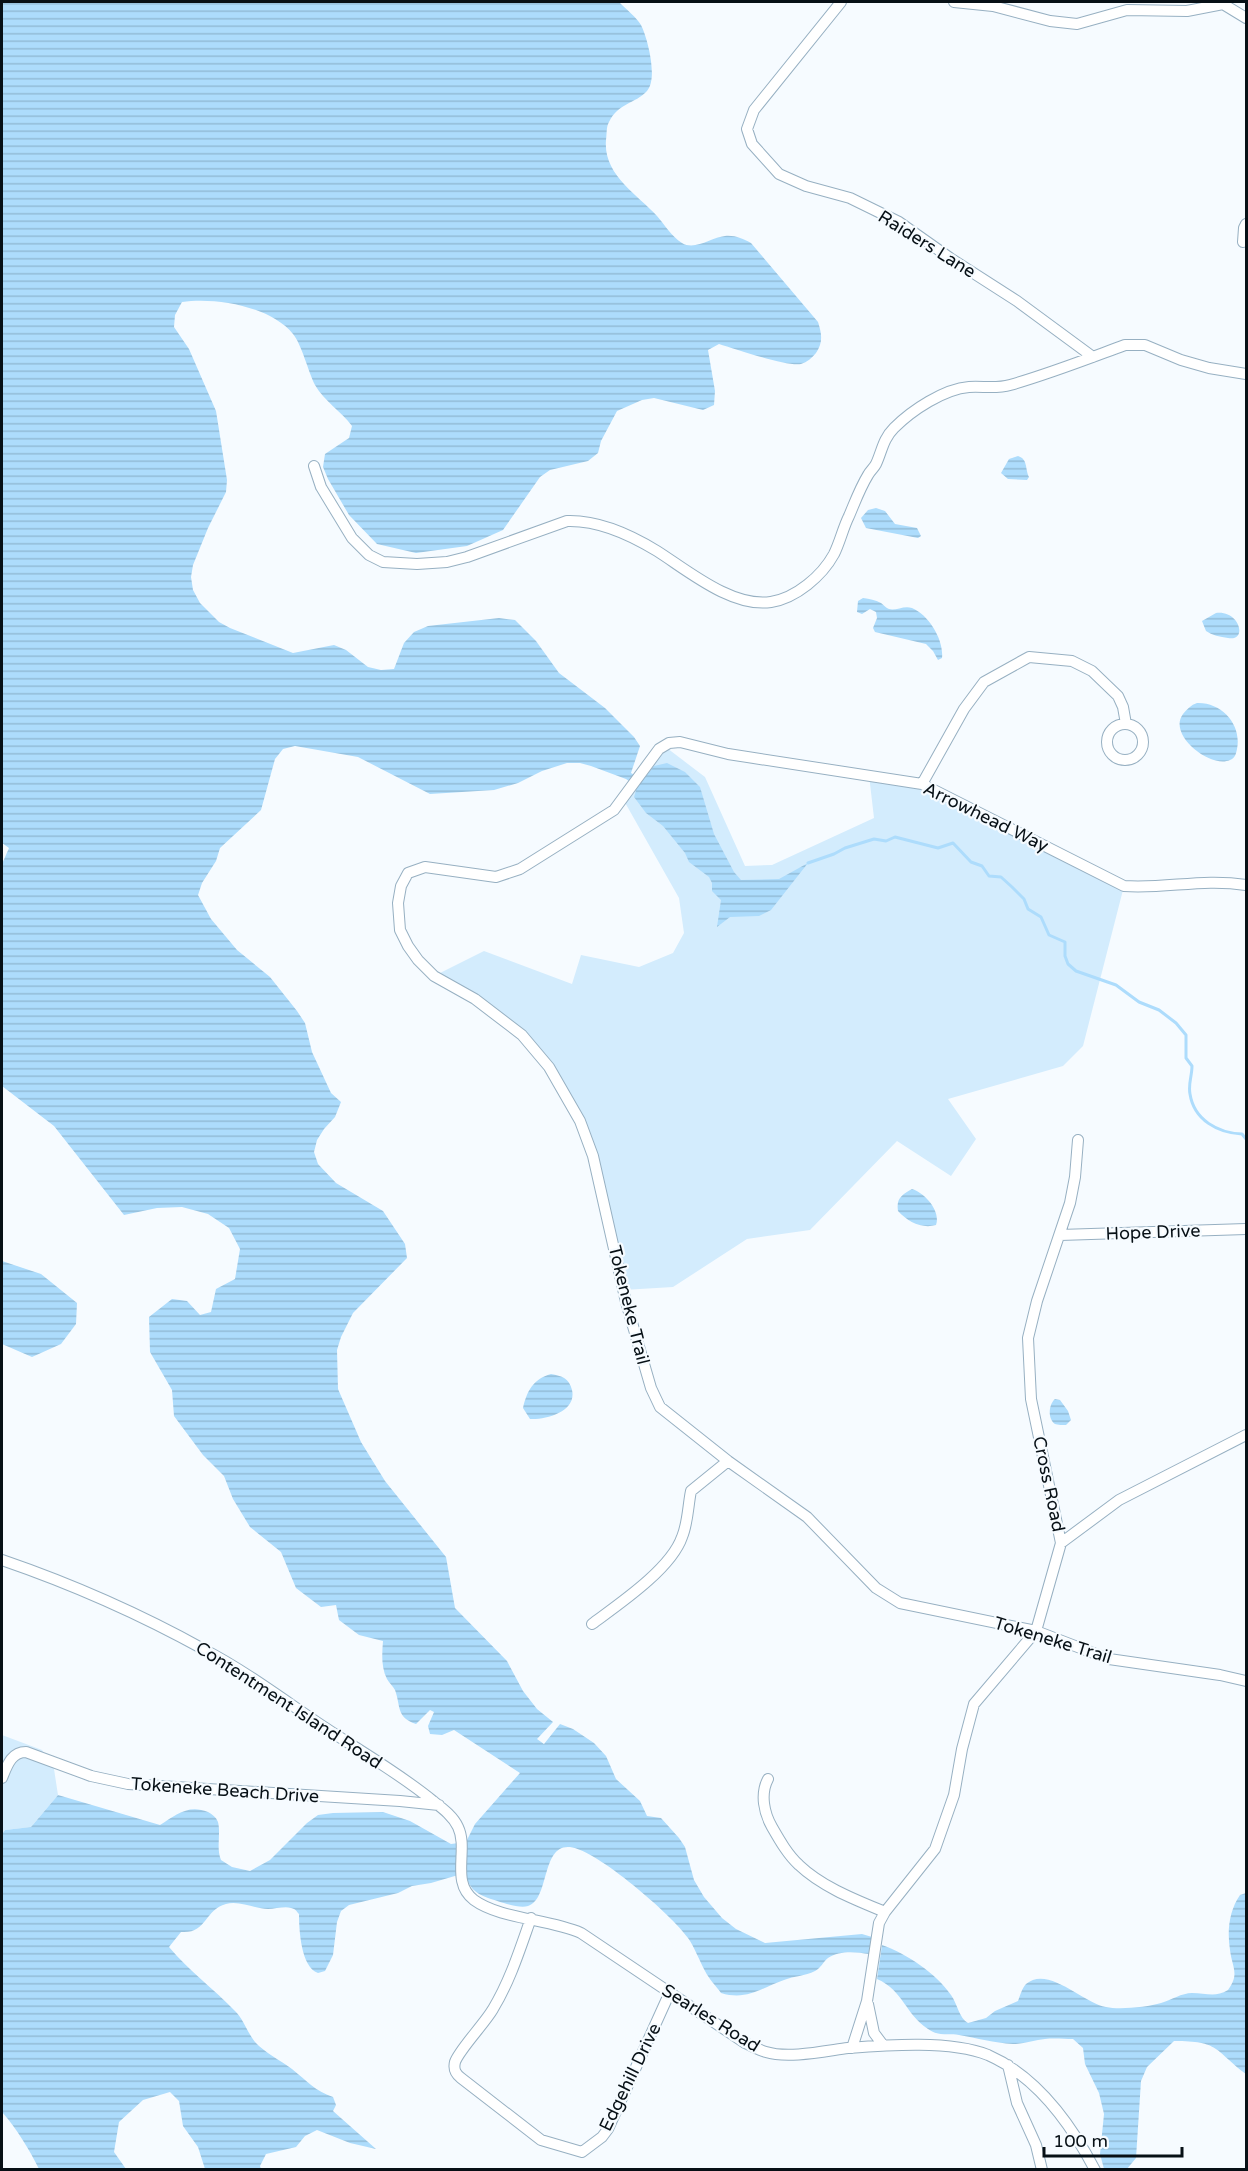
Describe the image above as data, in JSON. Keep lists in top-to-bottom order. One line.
{"streets":{"street":["Raiders Lane","Arrowhead Way","Hope Drive","Tokeneke Trail","Cross Road","Contentment Island Road","Tokeneke Beach Drive","Searles Road","Edgehill Drive"]},"crossings":[["Arrowhead Way","Tokeneke Trail"],["Hope Drive","Cross Road"],["Tokeneke Trail","Cross Road"],["Cross Road","Searles Road"],["Contentment Island Road","Tokeneke Beach Drive"],["Contentment Island Road","Searles Road"],["Searles Road","Edgehill Drive"]],"scale_bar":"100 m"}
